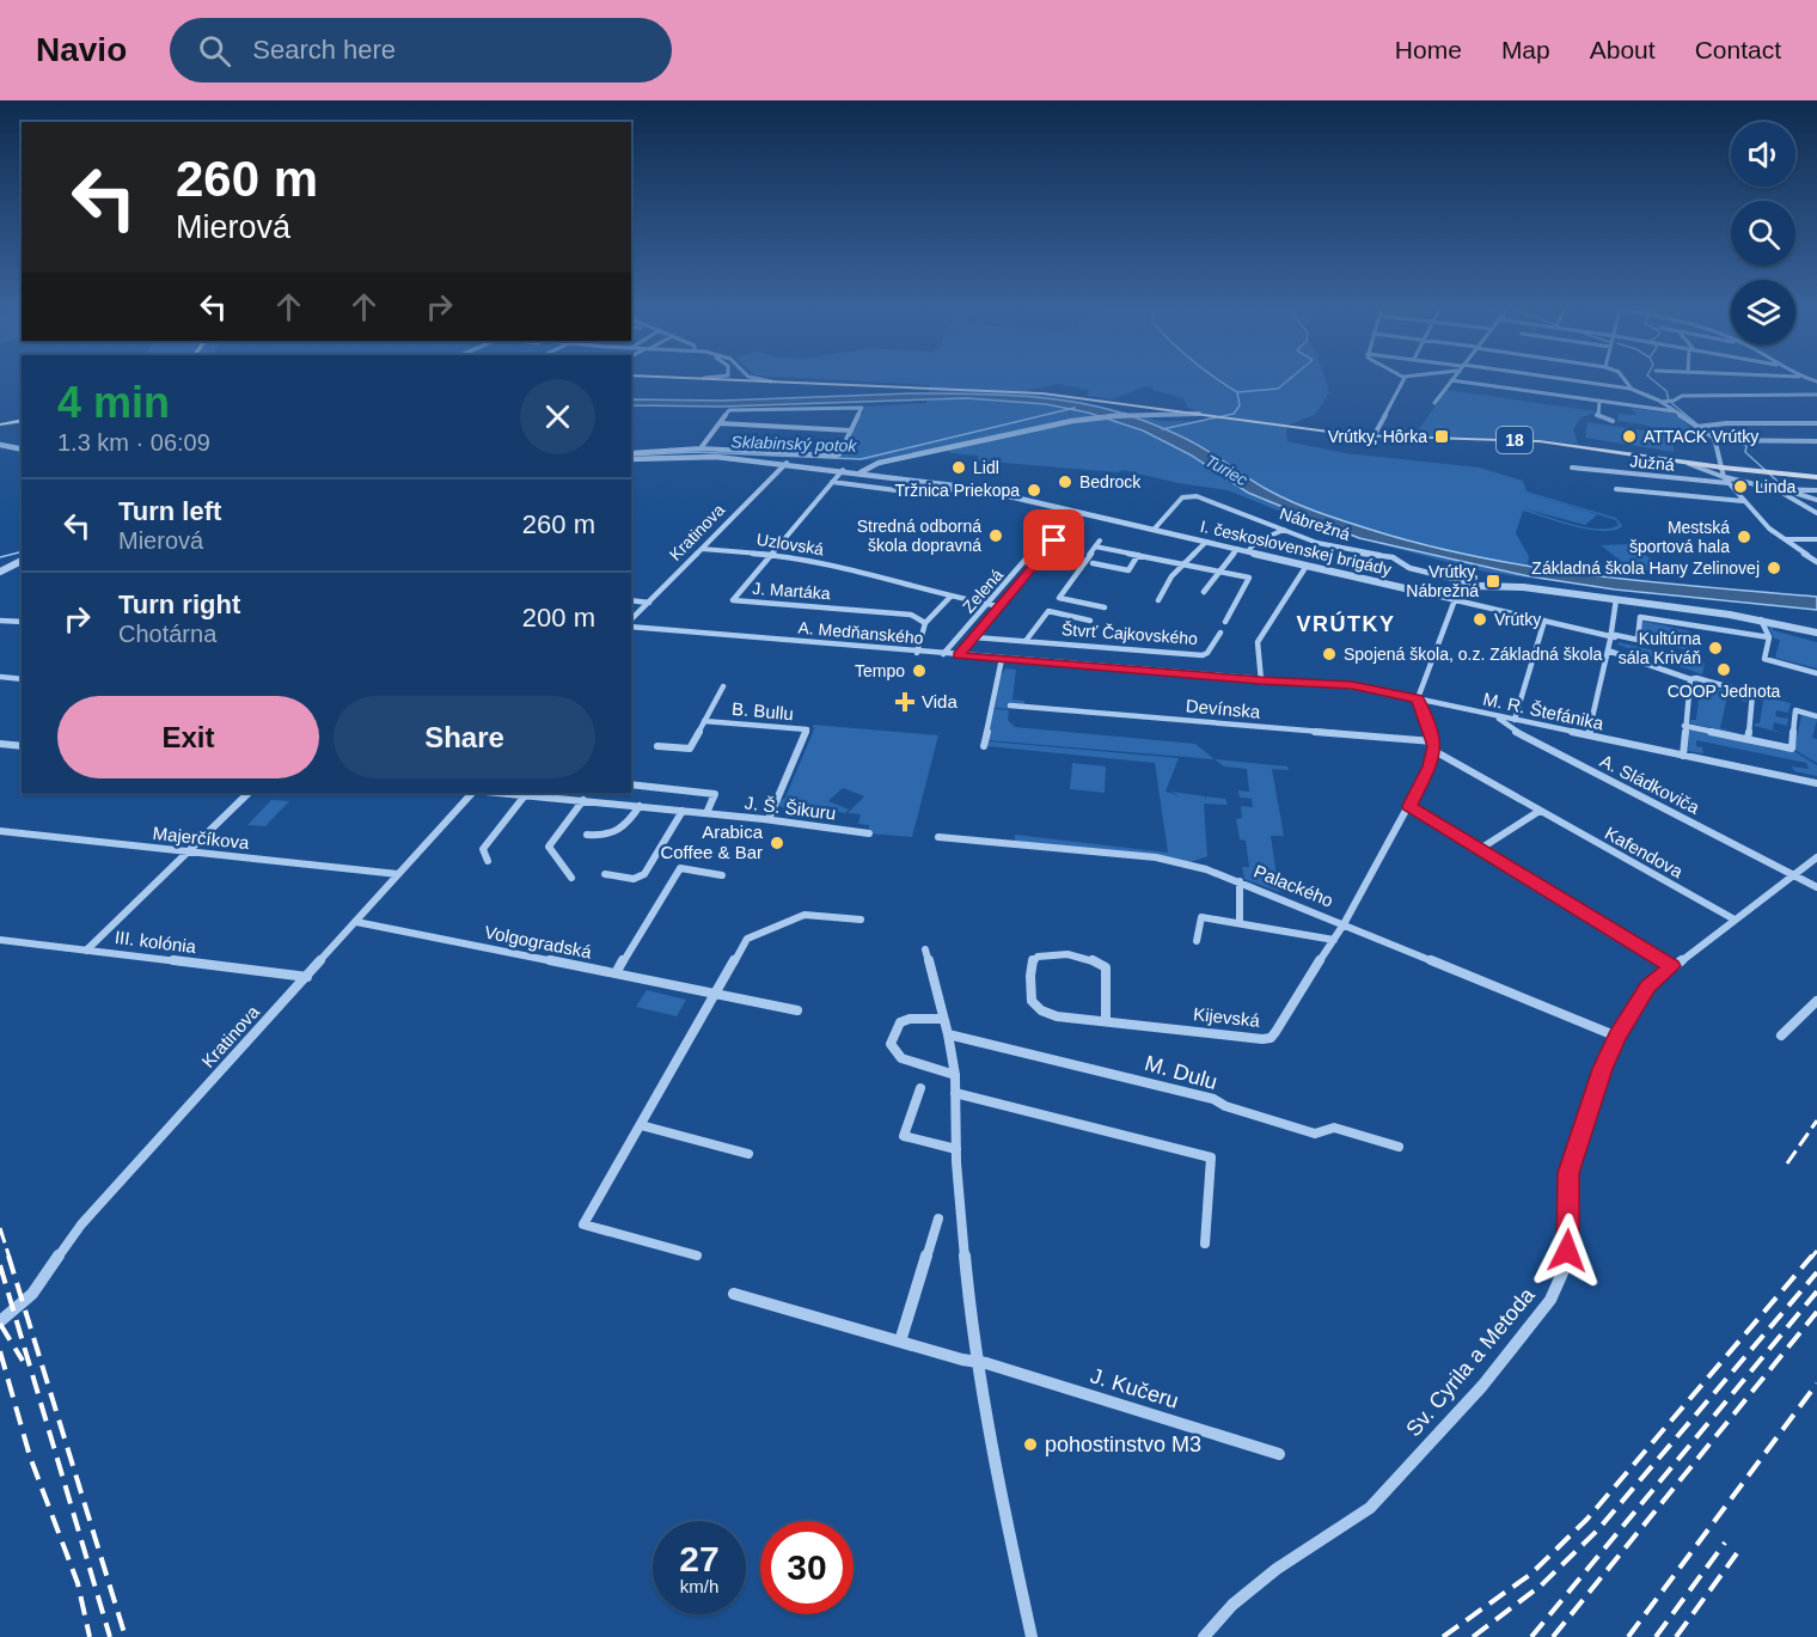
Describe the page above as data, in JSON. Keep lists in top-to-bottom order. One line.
{"streets":{"main road":["18"],"street":["Južná","Nábrežná","Kratinova","Uzlovská","I. československej brigády","J. Martáka","Zelená","A. Medňanského","Štvrť Čajkovského","Devínska","B. Bullu","M. R. Štefánika","A. Sládkoviča","J. Š. Šikuru","Majerčíkova","Kafendova","Palackého","III. kolónia","Volgogradská","Kijevská","M. Dulu","Sv. Cyrila a Metoda","J. Kučeru"]},"crossings":[["Nábrežná","I. československej brigády"],["Kratinova","Uzlovská"],["Kratinova","I. československej brigády"],["Kratinova","Majerčíkova"],["Kratinova","III. kolónia"],["Kratinova","Volgogradská"],["Uzlovská","J. Martáka"],["Uzlovská","Zelená"],["I. československej brigády","J. Martáka"],["I. československej brigády","Zelená"],["I. československej brigády","Štvrť Čajkovského"],["Zelená","A. Medňanského"],["Zelená","Štvrť Čajkovského"],["A. Medňanského","M. R. Štefánika"],["B. Bullu","J. Š. Šikuru"],["M. R. Štefánika","A. Sládkoviča"],["A. Sládkoviča","Sv. Cyrila a Metoda"],["Kafendova","Kijevská"],["Kafendova","Sv. Cyrila a Metoda"],["Palackého","Kijevská"],["Palackého","Sv. Cyrila a Metoda"]],"districts":["VRÚTKY"],"water":["Sklabinský potok","Turiec"],"places":{"transit":["Vrútky, Hôrka","Vrútky, Nábrežná"],"other":["ATTACK Vrútky","Lidl","Bedrock","Linda","Tržnica Priekopa","Stredná odborná škola dopravná","Mestská športová hala","Základná škola Hany Zelinovej","Vrútky","Kultúrna sála Kriváň","Spojená škola, o.z. Základná škola","COOP Jednota","Tempo","Arabica Coffee & Bar","pohostinstvo M3"],"health":["Vida"]},"page":{"header":"Navio","search":"Search here","nav":["Home","Map","About","Contact"],"turn":["260 m","Mierová"],"heading":["4 min","1.3 km · 06:09"],"list":[{"name":"Turn left","note":"Mierová","value":"260 m"},{"name":"Turn right","note":"Chotárna","value":"200 m"}],"buttons":["Exit","Share"],"speed":"27 km/h","limit":"30"}}
